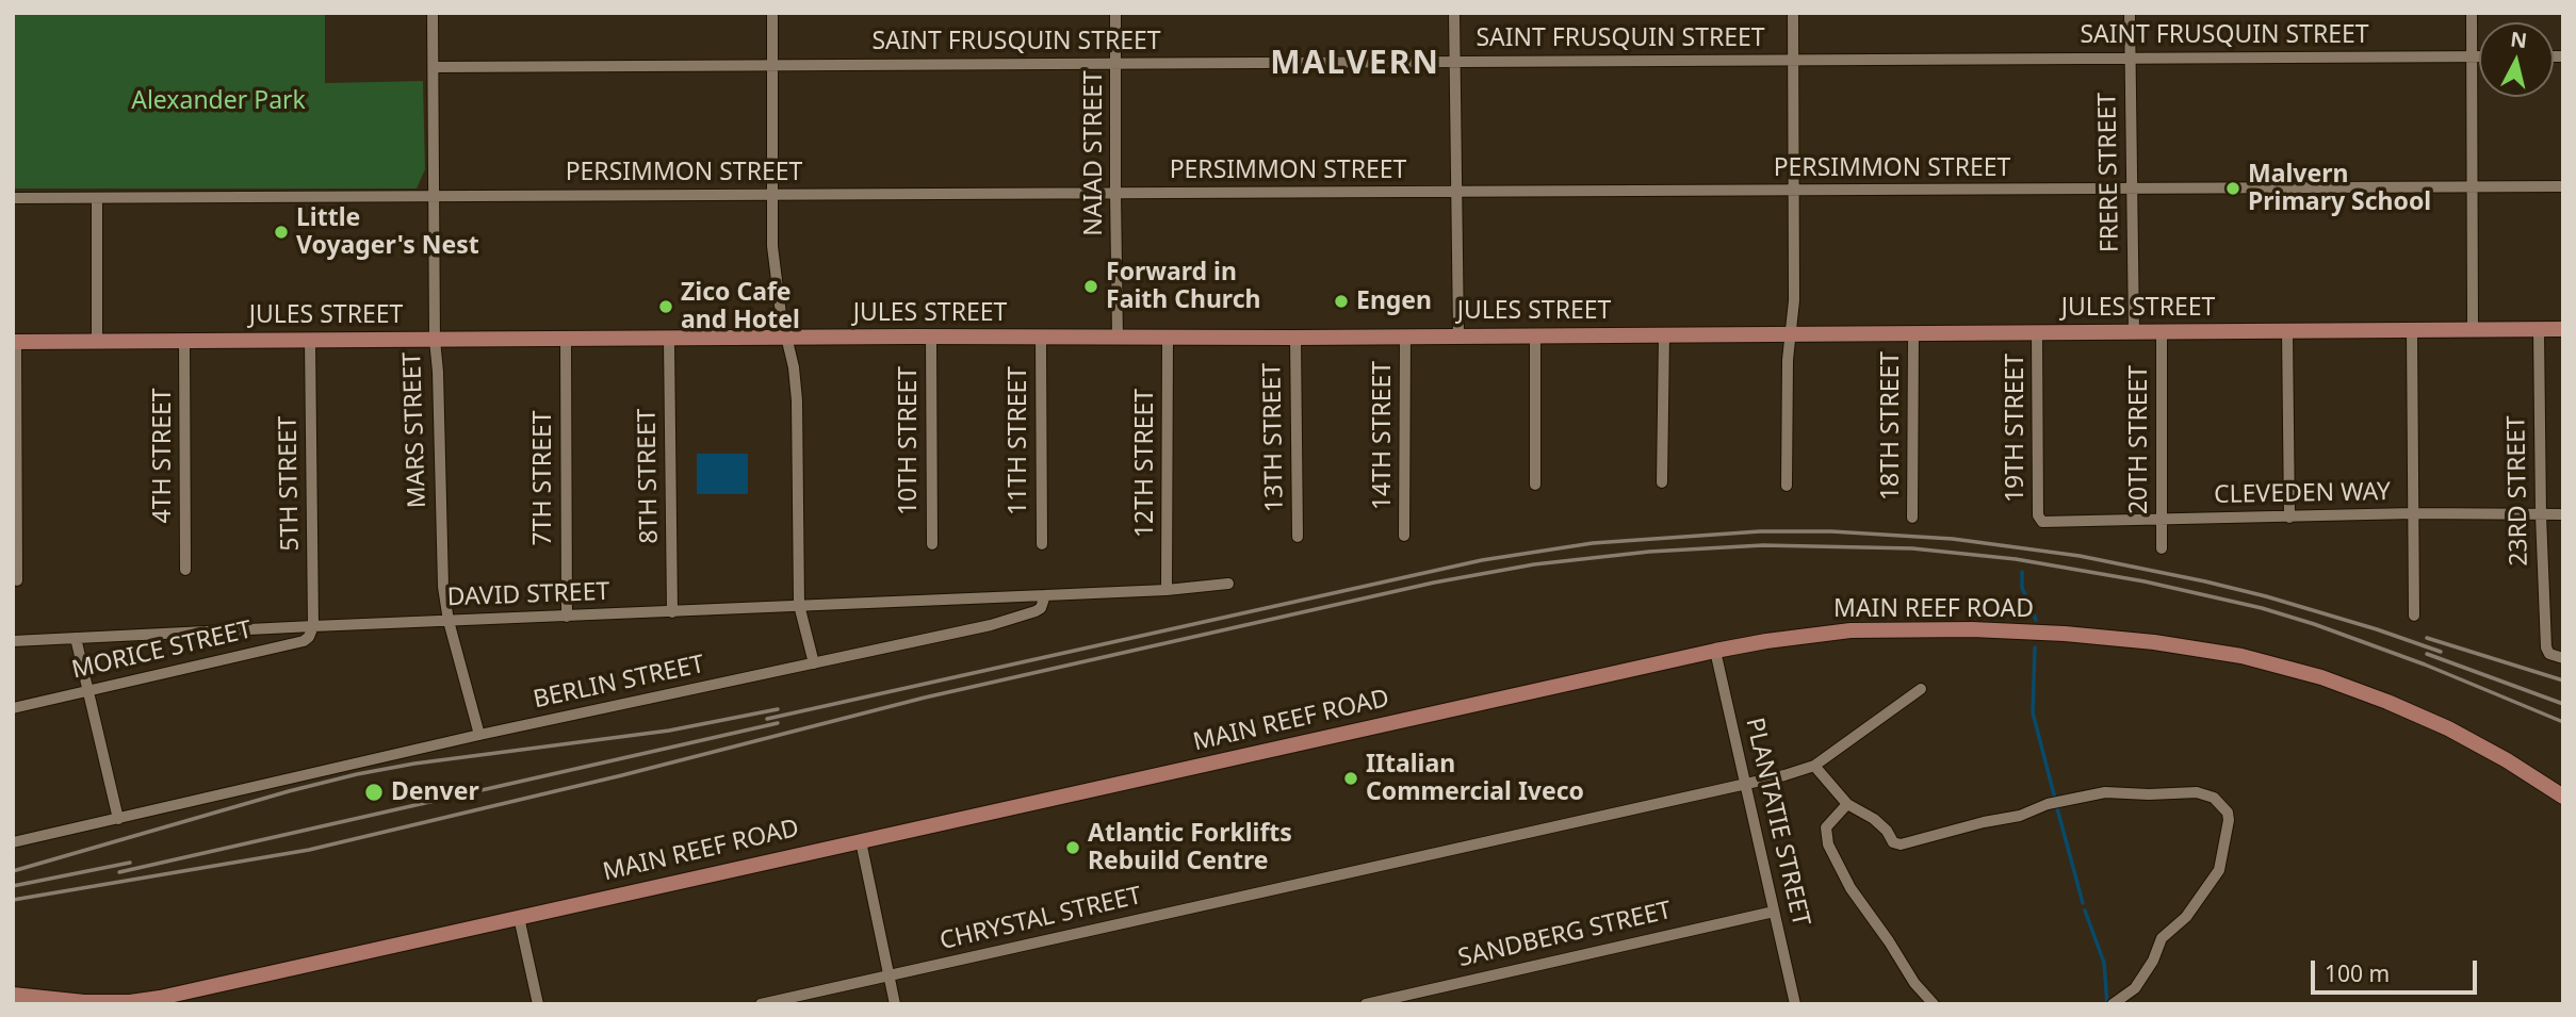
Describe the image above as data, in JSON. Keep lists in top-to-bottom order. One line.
{"streets":{"main road":["JULES STREET","MAIN REEF ROAD"],"street":["SAINT FRUSQUIN STREET","NAIAD STREET","PERSIMMON STREET","FRERE STREET","18TH STREET","19TH STREET","MARS STREET","14TH STREET","13TH STREET","20TH STREET","10TH STREET","11TH STREET","4TH STREET","12TH STREET","8TH STREET","7TH STREET","5TH STREET","23RD STREET","CLEVEDEN WAY","DAVID STREET","MORICE STREET","BERLIN STREET","PLANTATIE STREET","CHRYSTAL STREET","SANDBERG STREET"]},"crossings":[["SAINT FRUSQUIN STREET","NAIAD STREET"],["SAINT FRUSQUIN STREET","FRERE STREET"],["SAINT FRUSQUIN STREET","MARS STREET"],["NAIAD STREET","PERSIMMON STREET"],["NAIAD STREET","JULES STREET"],["PERSIMMON STREET","FRERE STREET"],["PERSIMMON STREET","MARS STREET"],["FRERE STREET","JULES STREET"],["JULES STREET","18TH STREET"],["JULES STREET","19TH STREET"],["JULES STREET","MARS STREET"],["JULES STREET","14TH STREET"],["JULES STREET","13TH STREET"],["JULES STREET","20TH STREET"],["JULES STREET","10TH STREET"],["JULES STREET","11TH STREET"],["JULES STREET","4TH STREET"],["JULES STREET","12TH STREET"],["JULES STREET","8TH STREET"],["JULES STREET","7TH STREET"],["JULES STREET","5TH STREET"],["JULES STREET","23RD STREET"],["19TH STREET","CLEVEDEN WAY"],["MARS STREET","DAVID STREET"],["MARS STREET","BERLIN STREET"],["20TH STREET","CLEVEDEN WAY"],["8TH STREET","DAVID STREET"],["7TH STREET","DAVID STREET"],["5TH STREET","DAVID STREET"],["5TH STREET","MORICE STREET"],["23RD STREET","CLEVEDEN WAY"],["DAVID STREET","MORICE STREET"],["DAVID STREET","BERLIN STREET"],["MAIN REEF ROAD","PLANTATIE STREET"],["PLANTATIE STREET","CHRYSTAL STREET"],["PLANTATIE STREET","SANDBERG STREET"]],"districts":["MALVERN"],"parks":["Alexander Park"],"places":["Malvern Primary School","Little Voyager's Nest","Forward in Faith Church","Engen","Zico Cafe and Hotel","IItalian Commercial Iveco","Denver","Atlantic Forklifts Rebuild Centre"],"scale_bar":"100 m","north":"top"}
